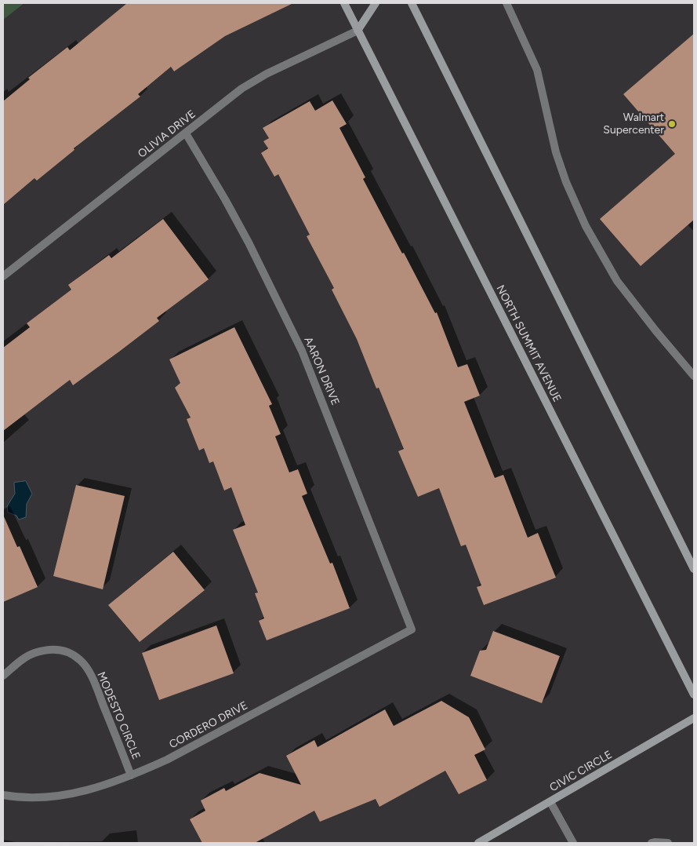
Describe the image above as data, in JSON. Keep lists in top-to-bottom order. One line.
{"streets":{"main road":["NORTH SUMMIT AVENUE","CIVIC CIRCLE"],"street":["OLIVIA DRIVE","AARON DRIVE","MODESTO CIRCLE","CORDERO DRIVE"]},"crossings":[["OLIVIA DRIVE","NORTH SUMMIT AVENUE"],["OLIVIA DRIVE","AARON DRIVE"],["AARON DRIVE","CORDERO DRIVE"],["MODESTO CIRCLE","CORDERO DRIVE"]],"places":["Walmart Supercenter"]}
